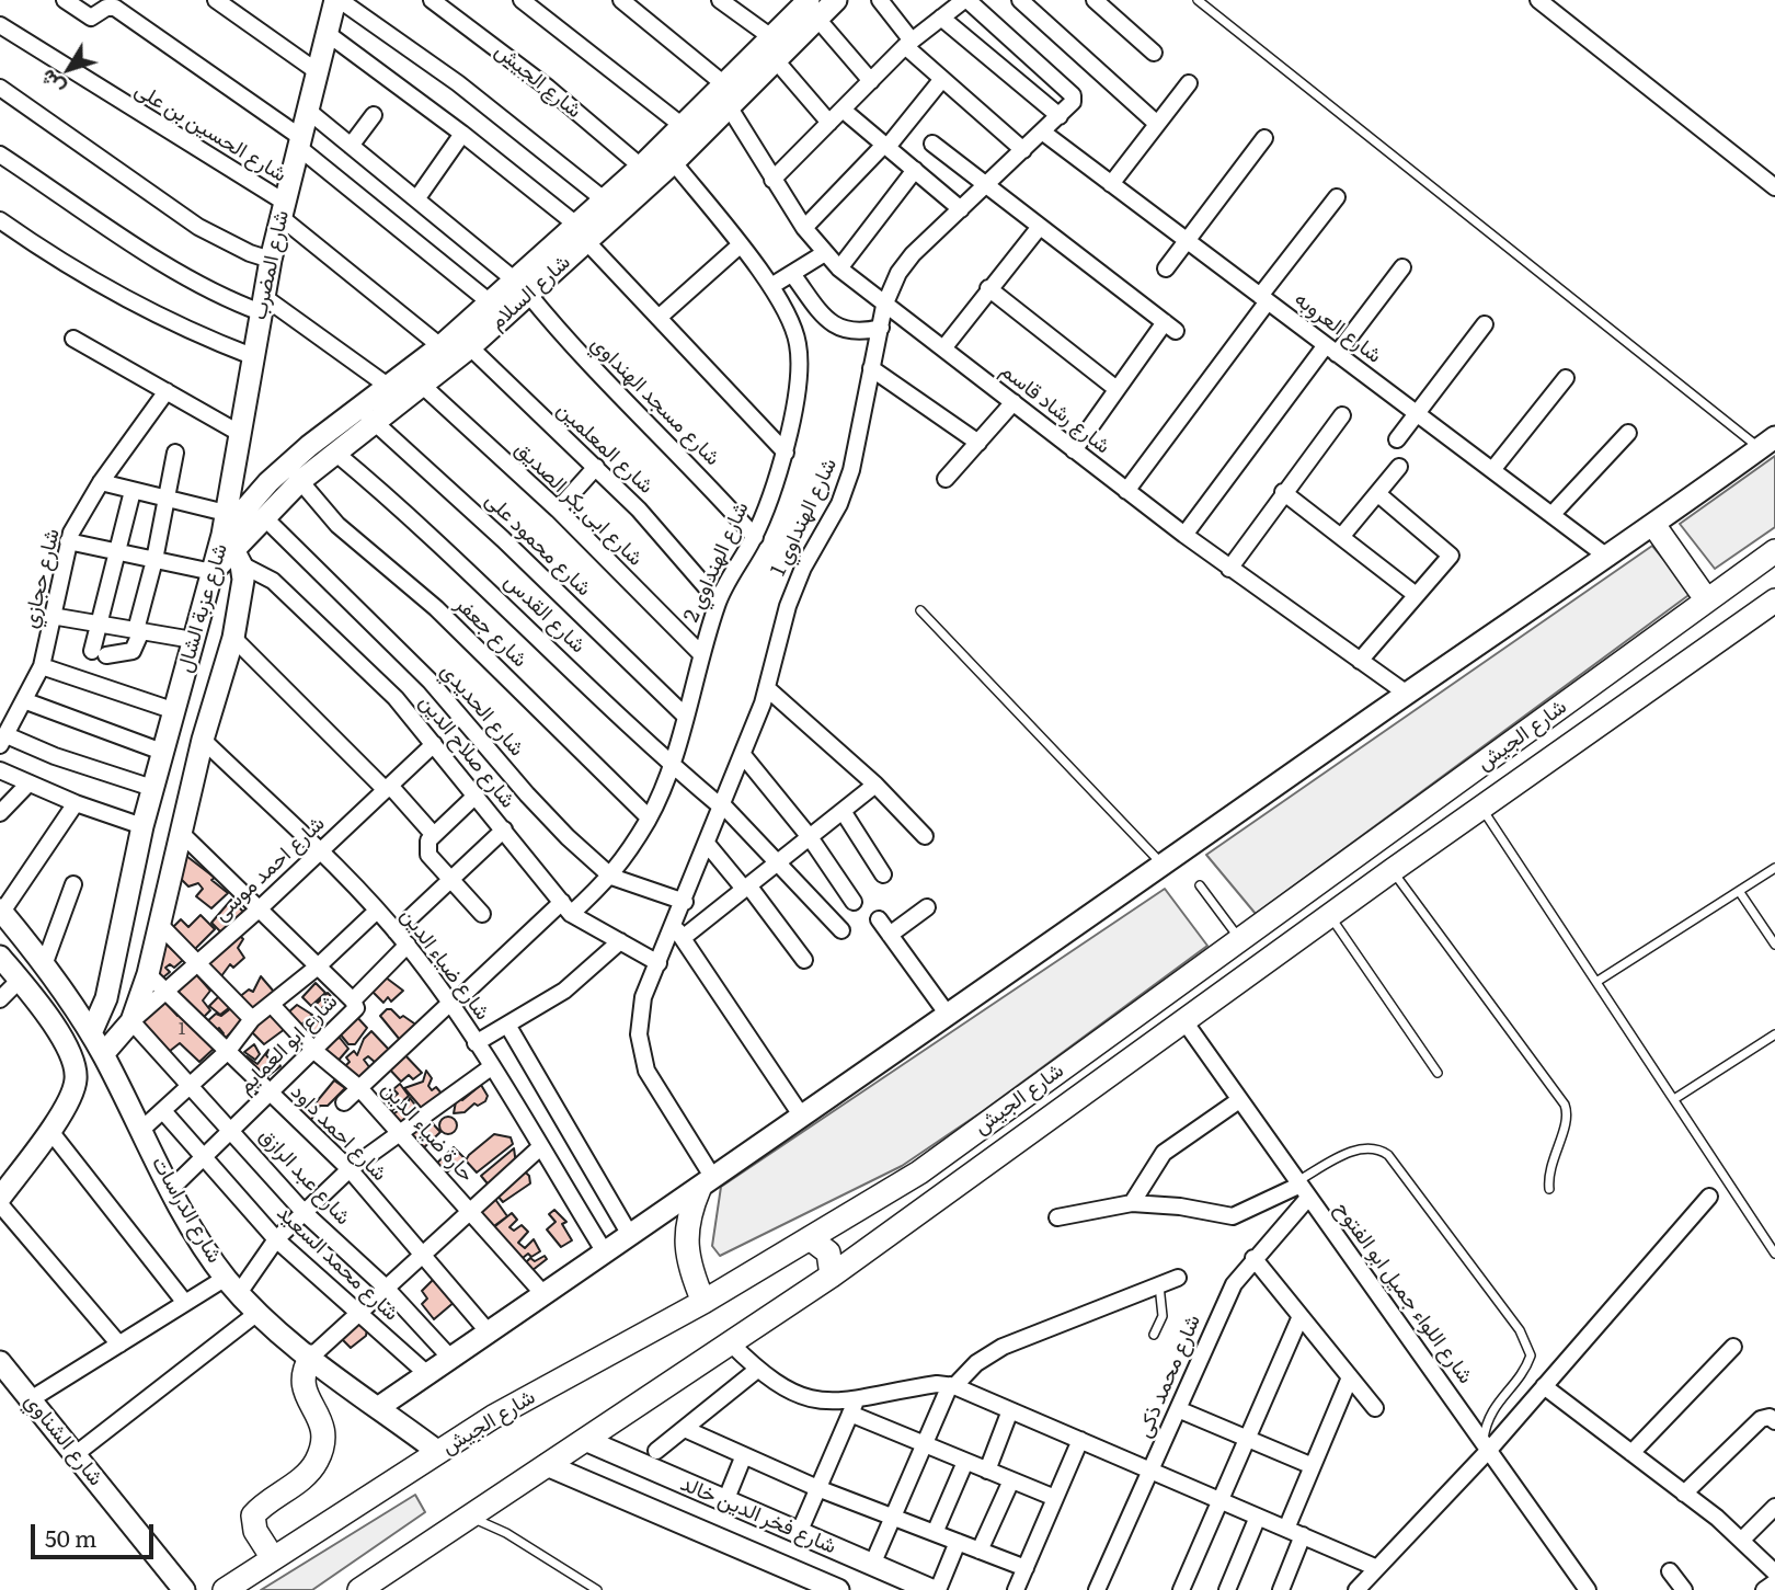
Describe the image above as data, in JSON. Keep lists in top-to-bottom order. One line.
{"streets":{"main road":["شارع الجيش"],"street":["شارع الحسين بن على","شارع المضرب","شارع السلام","شارع العروبه","شارع مسجد الهنداوي","شارع رشاد قاسم","شارع المعلمين","شارع ابى بكر الصديق","شارع الهنداوي 1","شارع محمود على","شارع الهنداوي 2","شارع حجازي","شارع عزبة الشال","شارع القدس","شارع جعفر","شارع الحديدي","شارع صلاح الدين","شارع احمد موسى","شارع ضياء الدين","شارع ابو العمايم","حارة ضياء الدين","شارع احمد داود","شارع عبد الرازق","شارع الدراسات","شارع محمد السعيد","شارع اللواء جميل ابو الفتوح","شارع محمد ذكى","شارع الشناوي","شارع فخر الدين خالد"]},"crossings":[["شارع الجيش","شارع السلام"],["شارع الجيش","شارع الدراسات"],["شارع الجيش","شارع اللواء جميل ابو الفتوح"],["شارع الجيش","شارع فخر الدين خالد"],["شارع الحسين بن على","شارع المضرب"],["شارع الحسين بن على","شارع السلام"],["شارع الحسين بن على","شارع المعلمين"],["شارع المضرب","شارع السلام"],["شارع المضرب","شارع مسجد الهنداوي"],["شارع المضرب","شارع عزبة الشال"],["شارع المضرب","شارع صلاح الدين"],["شارع السلام","شارع مسجد الهنداوي"],["شارع السلام","شارع رشاد قاسم"],["شارع السلام","شارع المعلمين"],["شارع السلام","شارع ابى بكر الصديق"],["شارع السلام","شارع محمود على"],["شارع السلام","شارع الهنداوي 2"],["شارع السلام","شارع عزبة الشال"],["شارع السلام","شارع القدس"],["شارع السلام","شارع جعفر"],["شارع السلام","شارع الحديدي"],["شارع السلام","شارع صلاح الدين"],["شارع العروبه","شارع الهنداوي 1"],["شارع مسجد الهنداوي","شارع الهنداوي 2"],["شارع رشاد قاسم","شارع الهنداوي 1"],["شارع المعلمين","شارع الهنداوي 2"],["شارع ابى بكر الصديق","شارع الهنداوي 2"],["شارع الهنداوي 1","شارع القدس"],["شارع الهنداوي 1","شارع الحديدي"],["شارع الهنداوي 1","شارع صلاح الدين"],["شارع محمود على","شارع الهنداوي 2"],["شارع الهنداوي 2","شارع القدس"],["شارع الهنداوي 2","شارع جعفر"],["شارع الهنداوي 2","شارع الحديدي"],["شارع الهنداوي 2","شارع صلاح الدين"],["شارع الهنداوي 2","شارع ضياء الدين"],["شارع الهنداوي 2","حارة ضياء الدين"],["شارع حجازي","شارع صلاح الدين"],["شارع عزبة الشال","شارع صلاح الدين"],["شارع عزبة الشال","شارع احمد موسى"],["شارع عزبة الشال","شارع ضياء الدين"],["شارع عزبة الشال","شارع ابو العمايم"],["شارع عزبة الشال","شارع احمد داود"],["شارع عزبة الشال","شارع عبد الرازق"],["شارع عزبة الشال","شارع الدراسات"],["شارع صلاح الدين","شارع احمد موسى"],["شارع احمد موسى","شارع ضياء الدين"],["شارع احمد موسى","شارع ابو العمايم"],["شارع احمد موسى","شارع احمد داود"],["شارع احمد موسى","شارع عبد الرازق"],["شارع ابو العمايم","حارة ضياء الدين"],["شارع ابو العمايم","شارع احمد داود"],["شارع ابو العمايم","شارع عبد الرازق"],["شارع ابو العمايم","شارع الدراسات"],["شارع ابو العمايم","شارع محمد السعيد"],["شارع اللواء جميل ابو الفتوح","شارع محمد ذكى"]],"house_numbers":["1"],"scale_bar":"50 m","north":"bottom left"}
